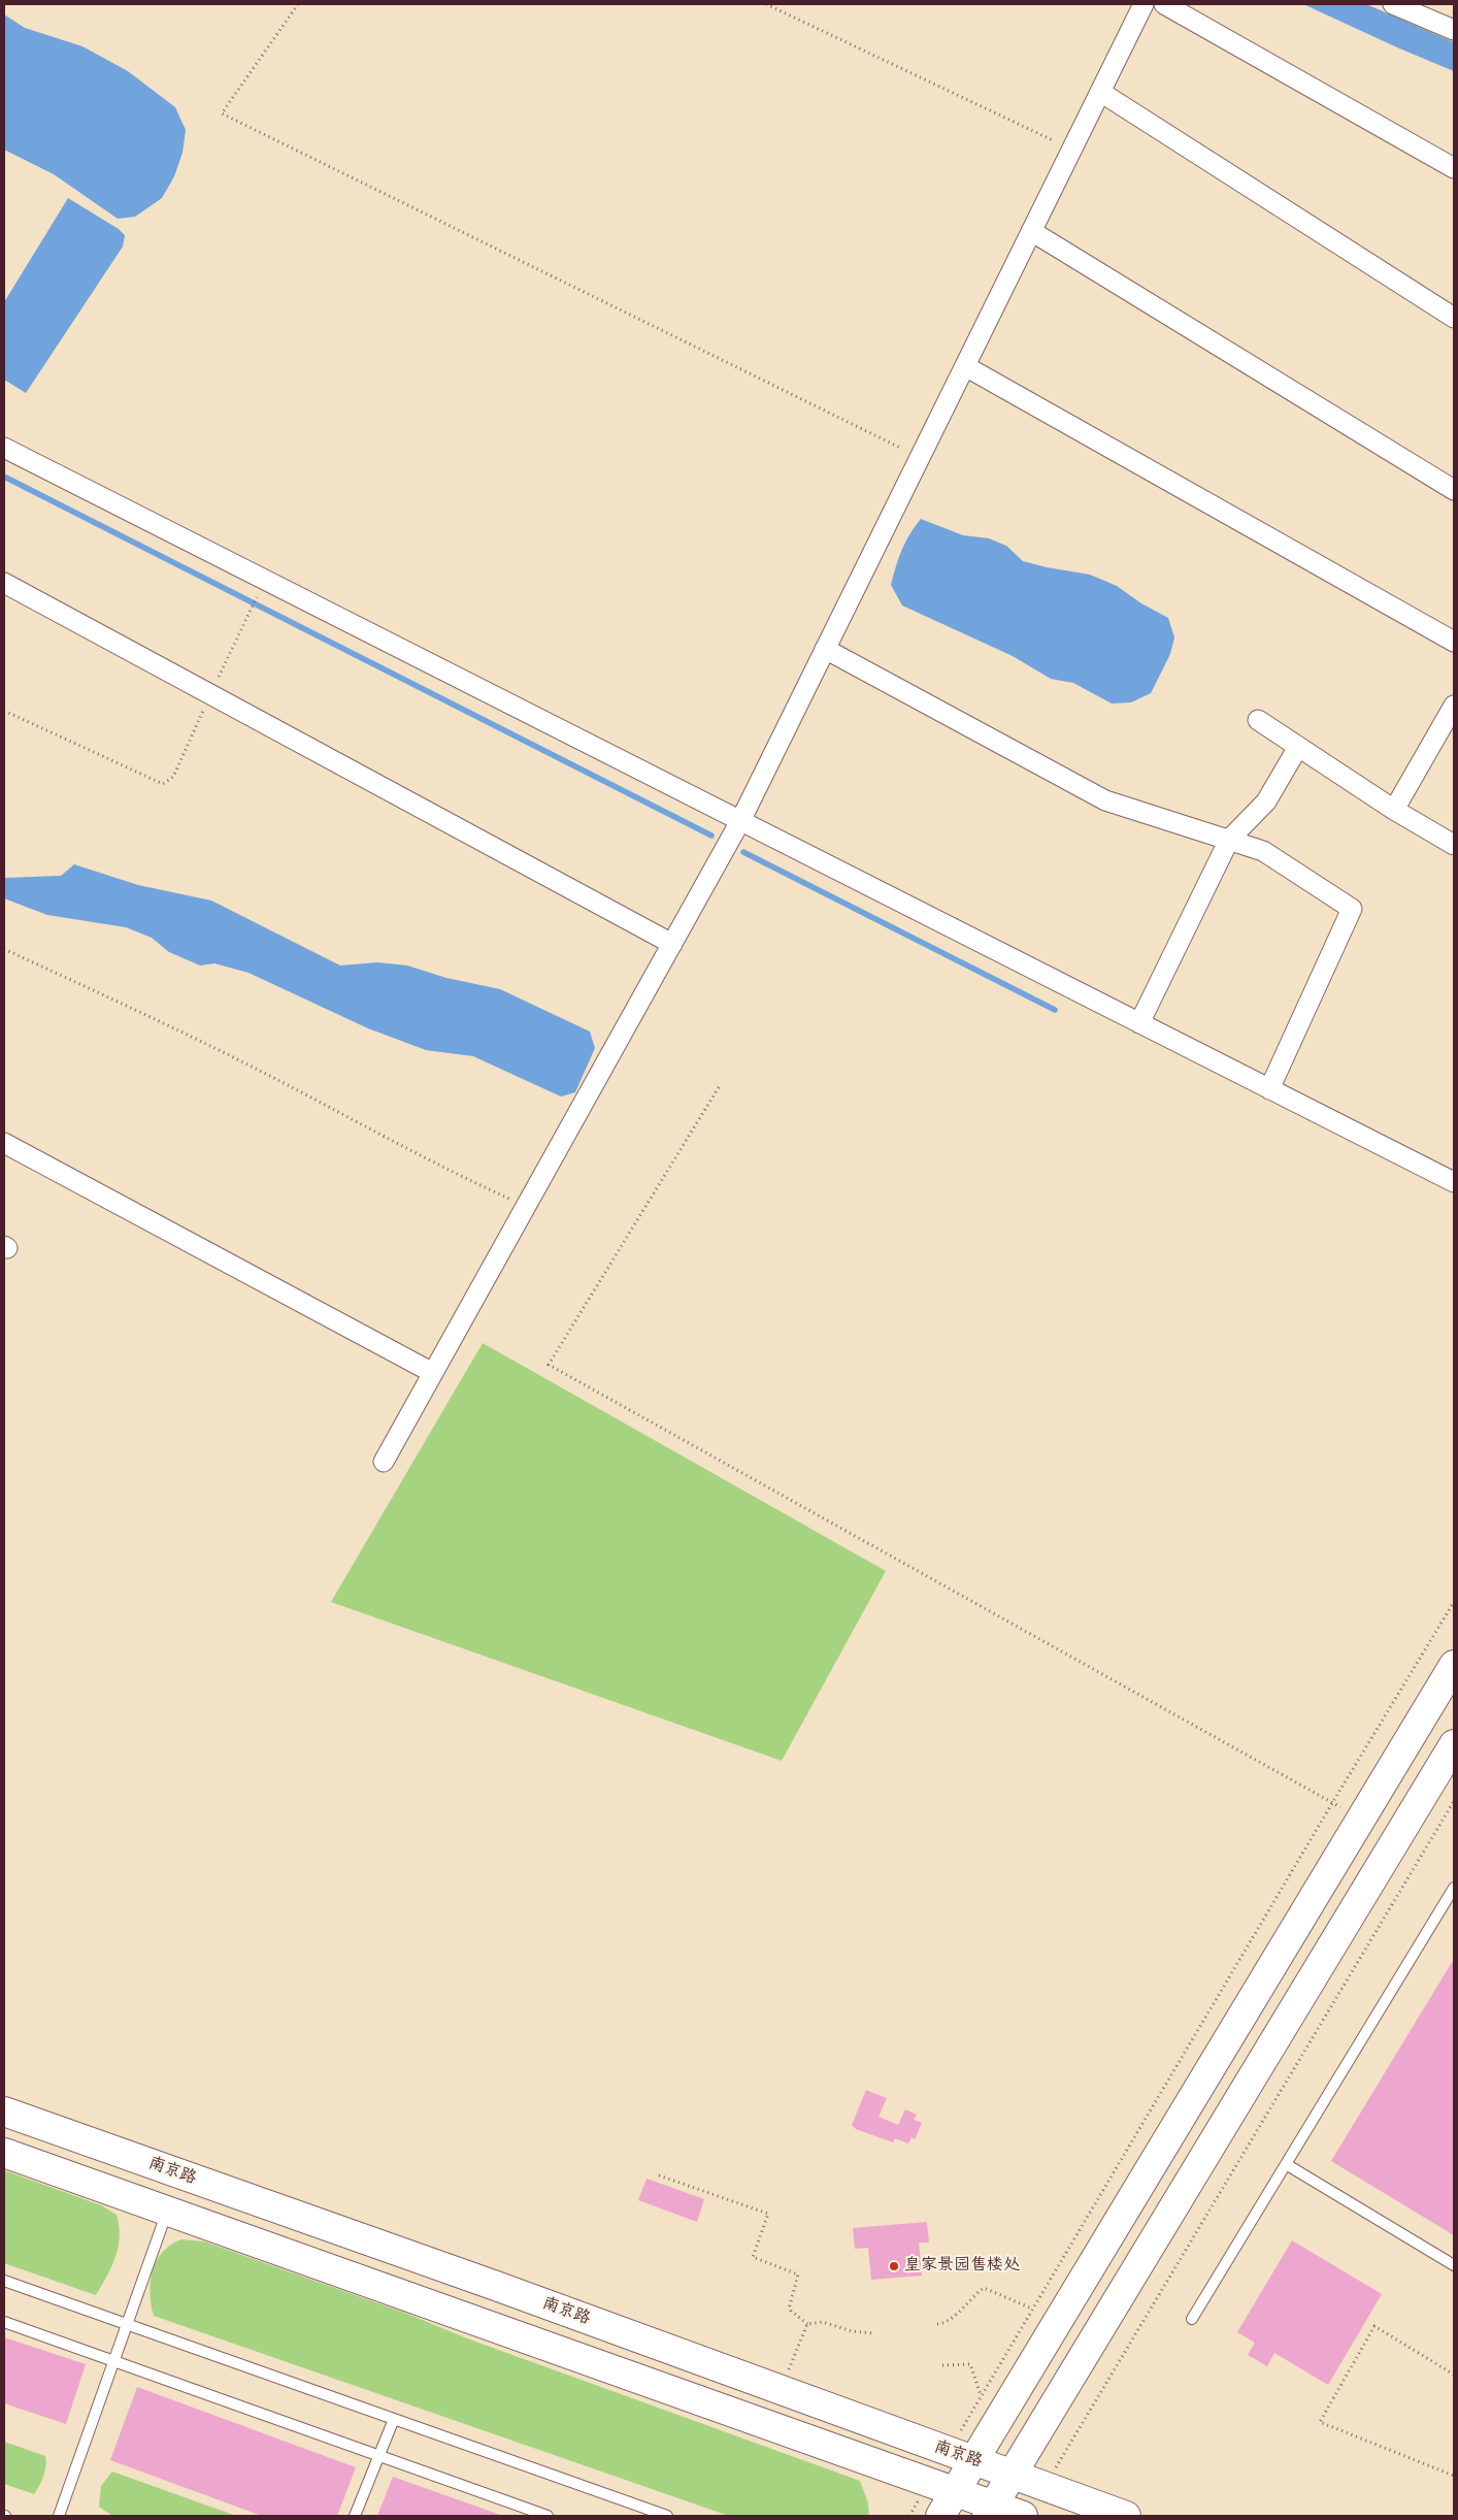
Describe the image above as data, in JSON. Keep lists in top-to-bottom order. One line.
{"streets":{"main road":["南京路"]},"places":["皇家景园售楼处"]}
